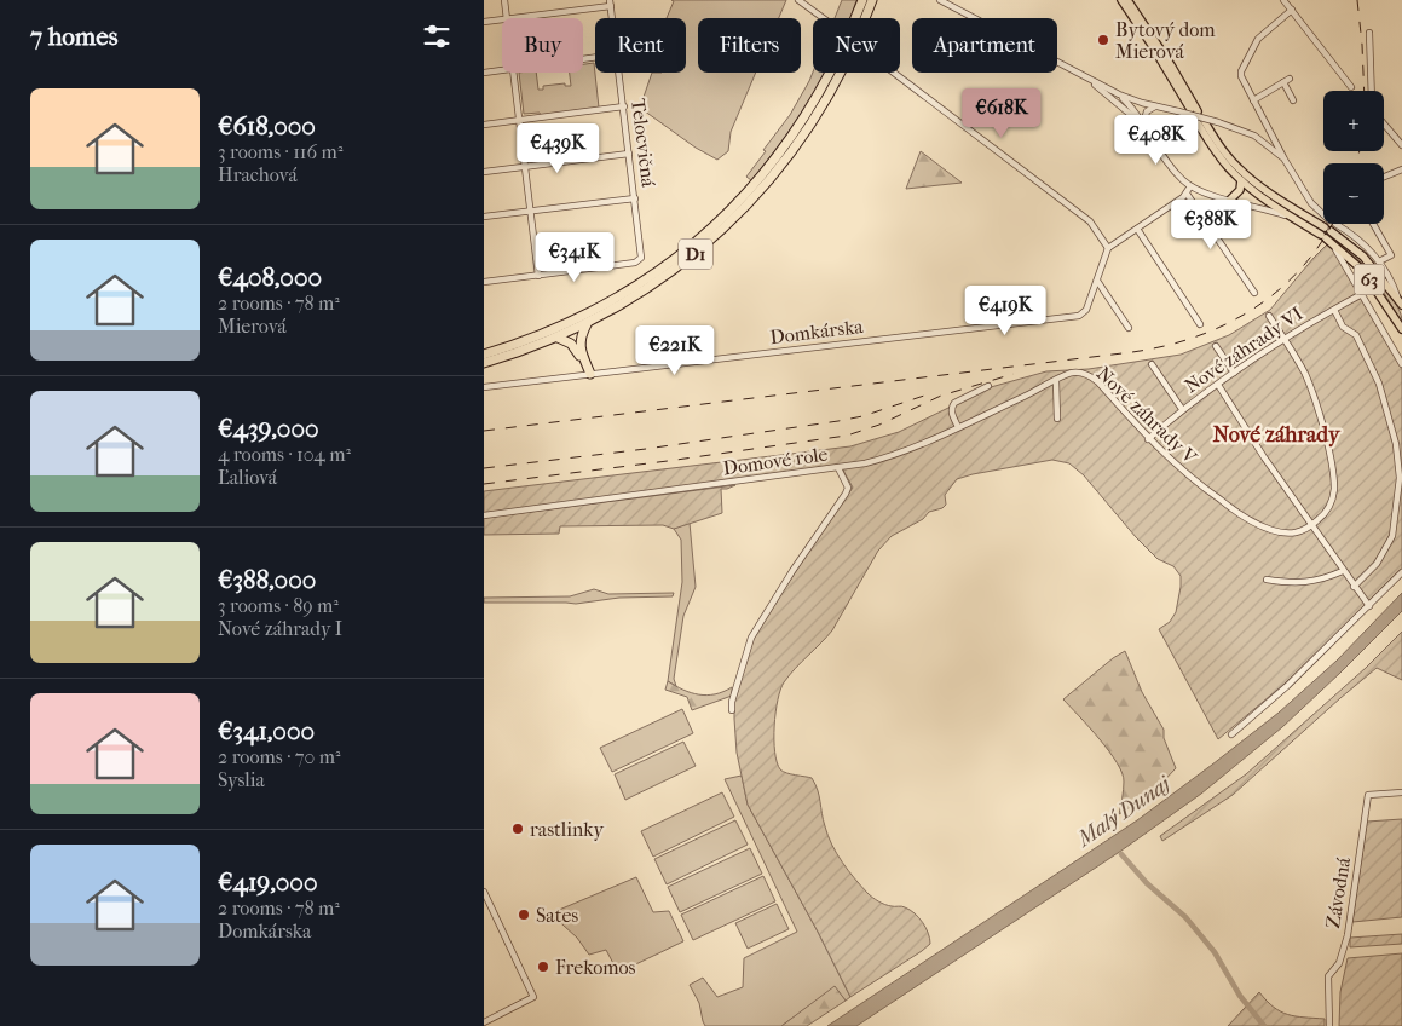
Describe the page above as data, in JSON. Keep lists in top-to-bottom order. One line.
{"streets":{"highway":["D1"],"main road":["63"],"street":["Telocvičná","Domkárska","Nové záhrady VI","Nové záhrady V","Domové role","Závodná"]},"crossings":[["Nové záhrady VI","Nové záhrady V"],["Nové záhrady V","Domové role"]],"districts":["Nové záhrady"],"water":["Malý Dunaj"],"places":["Bytový dom Mierová","rastlinky","Sates","Frekomos"],"page":{"heading":"7 homes","chip":["Buy","Rent","Filters","New","Apartment"],"list":[{"name":"€618,000","note":"3 rooms · 116 m² · Hrachová"},{"name":"€408,000","note":"2 rooms · 78 m² · Mierová"},{"name":"€439,000","note":"4 rooms · 104 m² · Ľaliová"},{"name":"€388,000","note":"3 rooms · 89 m² · Nové záhrady I"},{"name":"€341,000","note":"2 rooms · 70 m² · Syslia"},{"name":"€419,000","note":"2 rooms · 78 m² · Domkárska"}],"price":["€618K","€408K","€439K","€388K","€341K","€419K","€221K"],"map_buttons":["+","−"]}}
